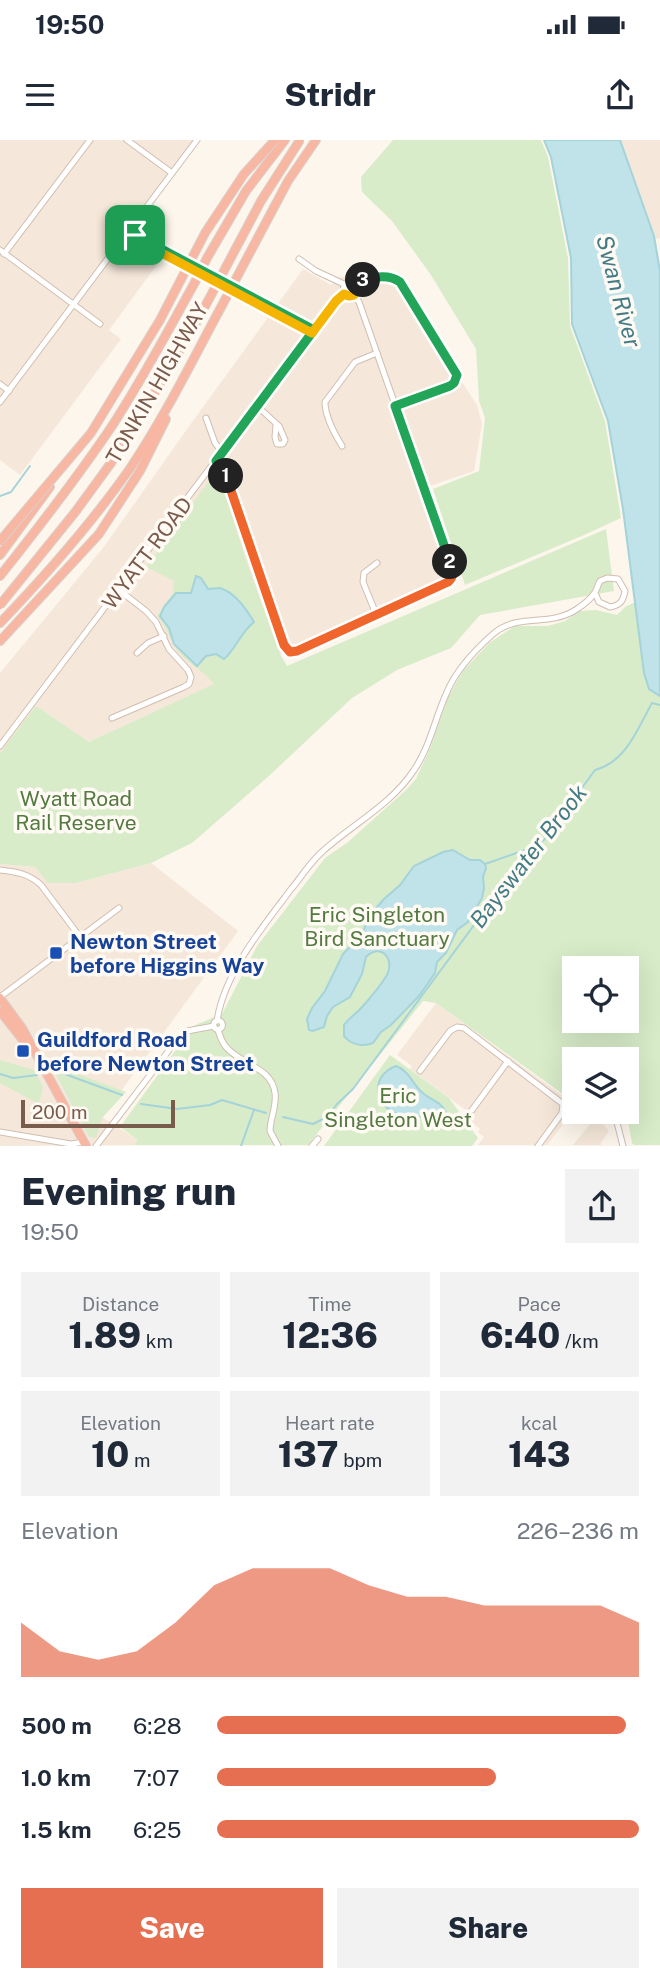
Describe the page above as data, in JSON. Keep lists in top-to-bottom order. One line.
{"streets":{"highway":["TONKIN HIGHWAY"],"street":["WYATT ROAD"]},"water":["Swan River","Bayswater Brook"],"parks":["Wyatt Road Rail Reserve","Eric Singleton Bird Sanctuary","Eric Singleton West"],"places":{"transit":["Newton Street before Higgins Way","Guildford Road before Newton Street"]},"scale_bar":"200 m","page":{"status":"19:50","header":"Stridr","pins":["3","1","2"],"scale":"200 m","heading":["Evening run","19:50"],"stats":[["Distance","1.89 km"],["Time","12:36"],["Pace","6:40 /km"],["Elevation","10 m"],["Heart rate","137 bpm"],["kcal","143"]],"chart":["Elevation","226–236 m"],"list":[{"name":"500 m","note":"6:28"},{"name":"1.0 km","note":"7:07"},{"name":"1.5 km","note":"6:25"}],"buttons":["Save","Share"]}}
